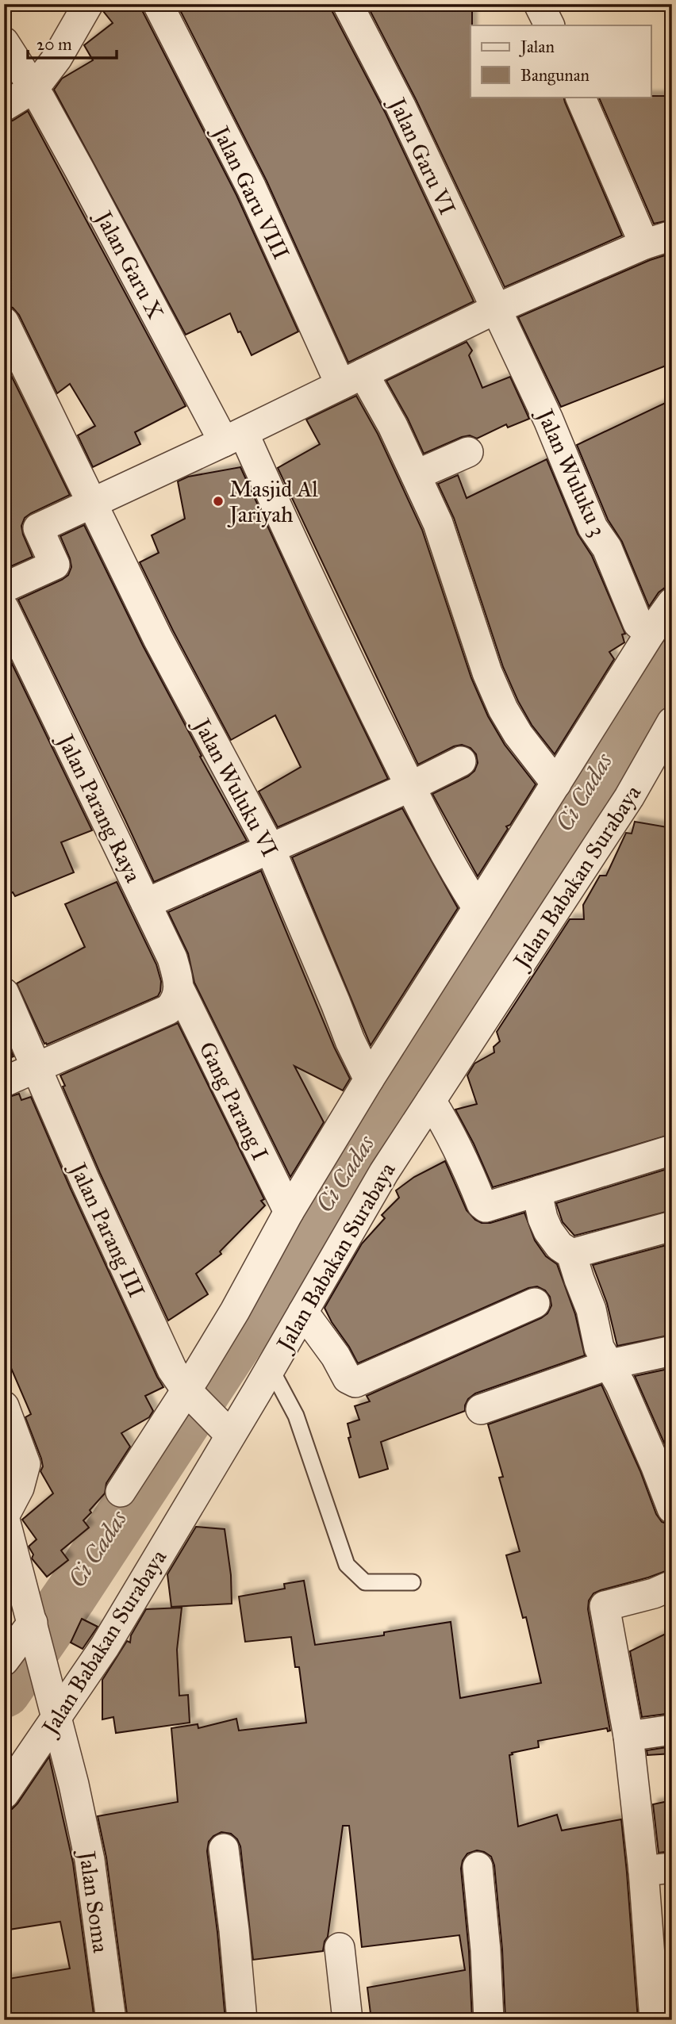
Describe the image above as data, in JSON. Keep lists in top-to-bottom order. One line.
{"streets":{"street":["Jalan Garu VI","Jalan Garu VIII","Jalan Garu X","Jalan Wuluku 3","Jalan Wuluku VI","Jalan Parang Raya","Jalan Babakan Surabaya","Gang Parang I","Jalan Parang III","Jalan Soma"]},"crossings":[["Jalan Garu VI","Jalan Wuluku 3"],["Jalan Parang Raya","Gang Parang I"],["Jalan Babakan Surabaya","Jalan Parang III"],["Jalan Babakan Surabaya","Jalan Soma"]],"water":["Ci Cadas"],"places":["Masjid Al Jariyah"],"legend":["Jalan","Bangunan"],"scale_bar":"20 m"}
